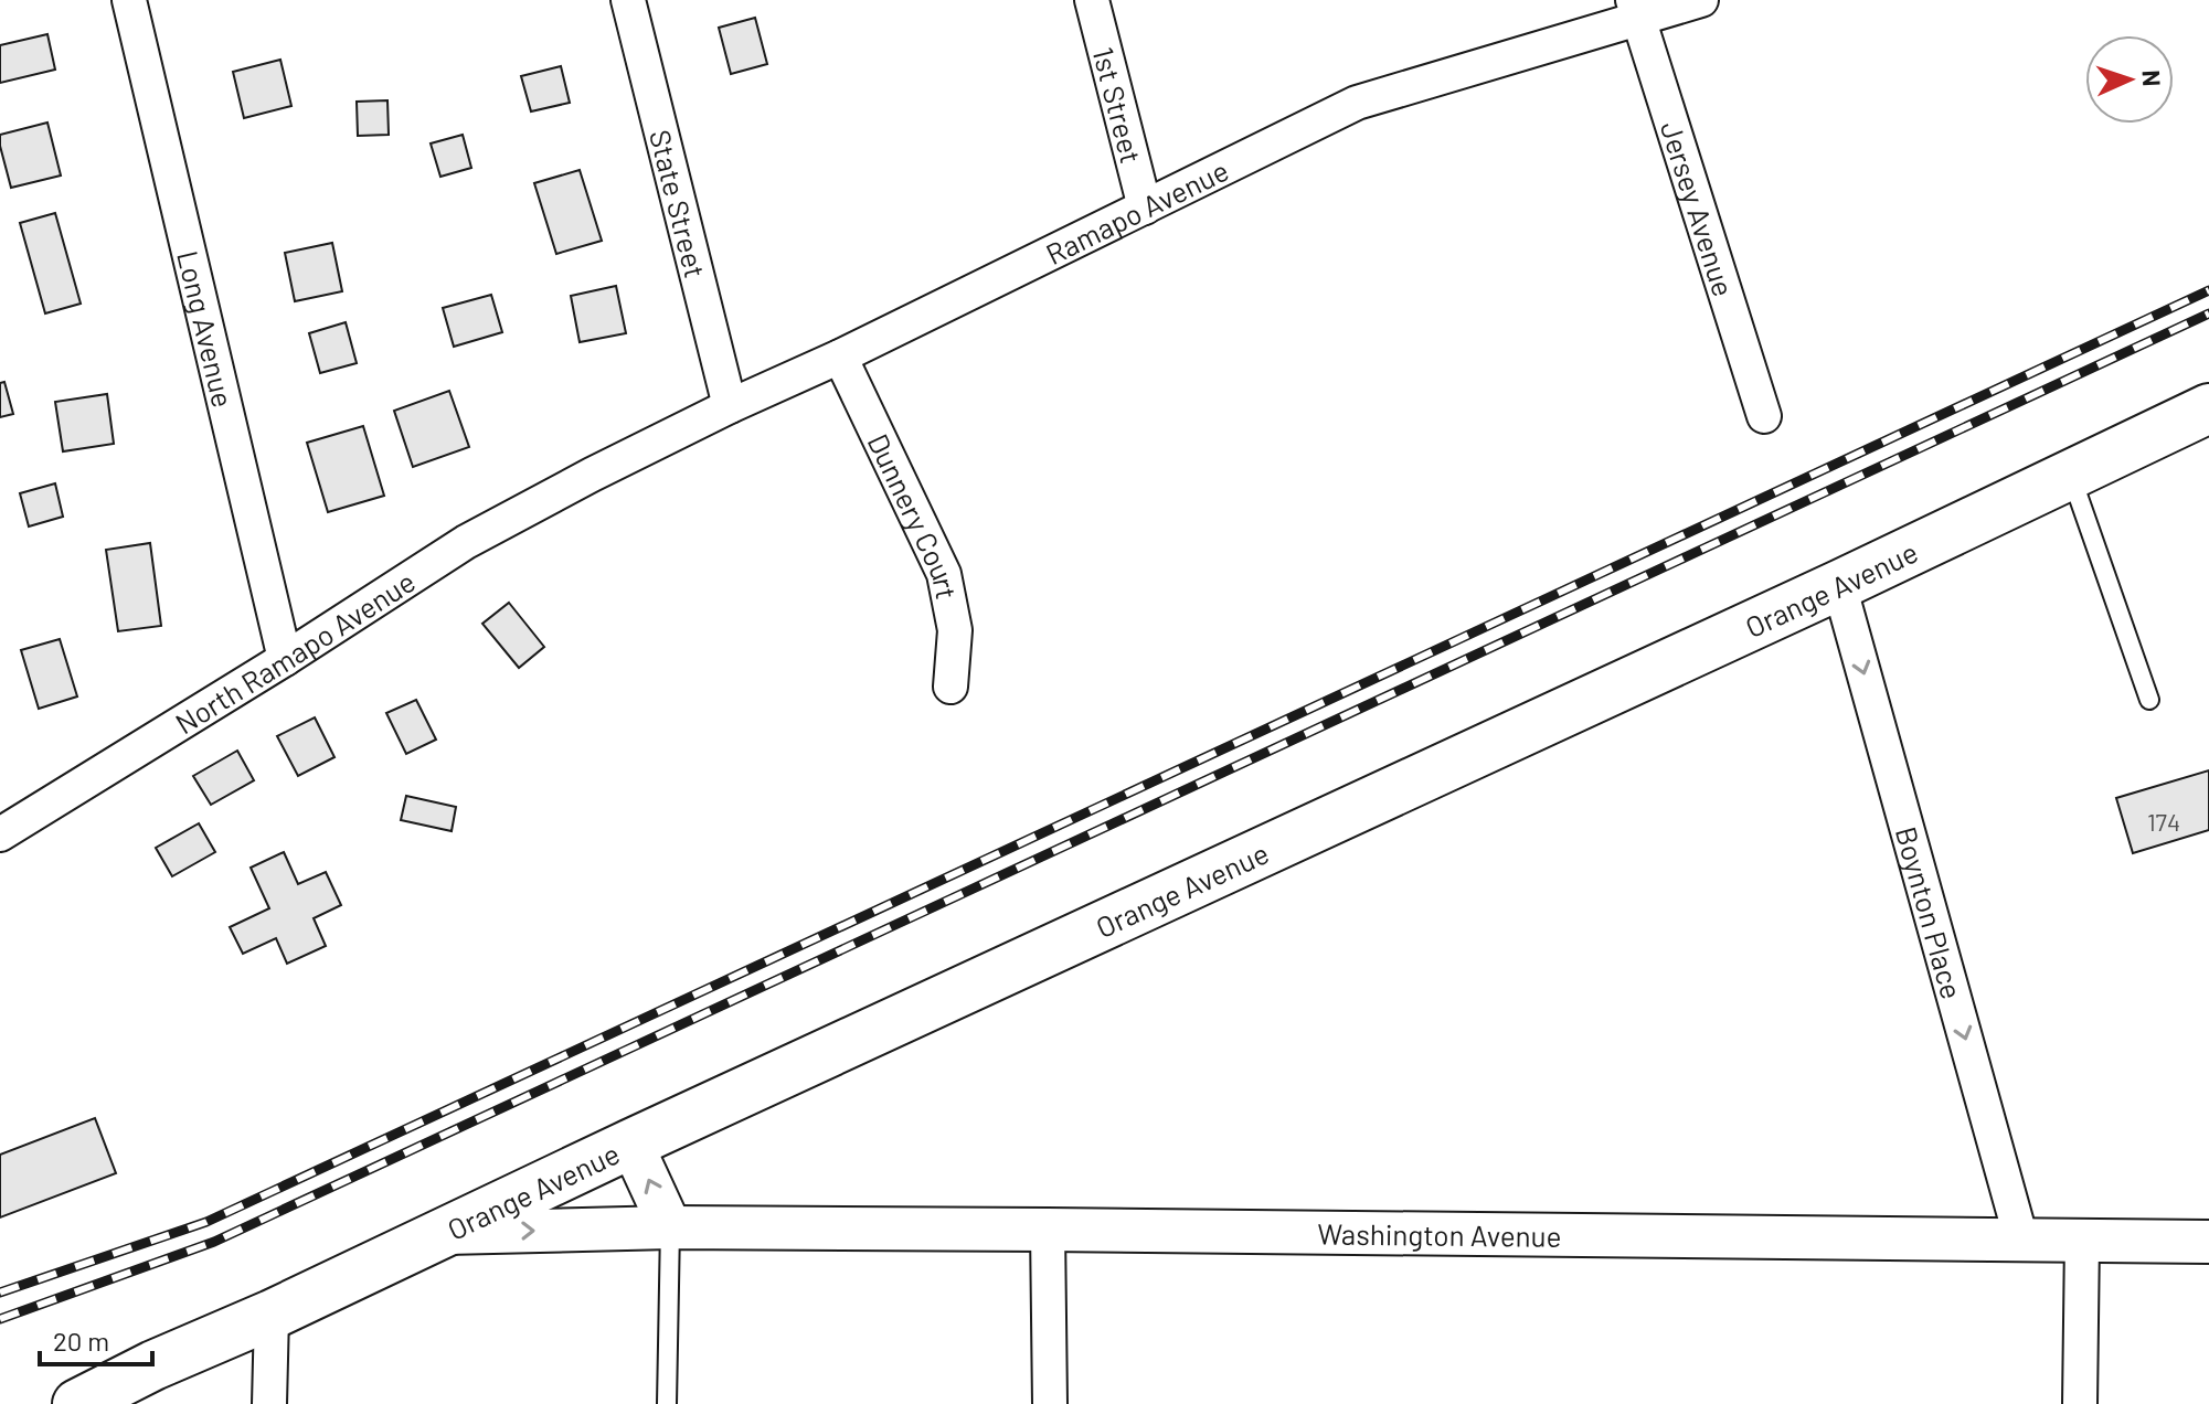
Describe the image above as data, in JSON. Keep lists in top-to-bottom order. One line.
{"streets":{"main road":["Orange Avenue"],"street":["1st Street","State Street","Jersey Avenue","Ramapo Avenue","Long Avenue","Dunnery Court","North Ramapo Avenue","Boynton Place","Washington Avenue"]},"crossings":[["1st Street","Ramapo Avenue"],["State Street","Ramapo Avenue"],["Jersey Avenue","Ramapo Avenue"],["Ramapo Avenue","Dunnery Court"],["Ramapo Avenue","North Ramapo Avenue"],["Long Avenue","North Ramapo Avenue"],["Orange Avenue","Boynton Place"],["Orange Avenue","Washington Avenue"],["Boynton Place","Washington Avenue"]],"one_way":["Boynton Place"],"house_numbers":["174"],"scale_bar":"20 m","north":"right"}
